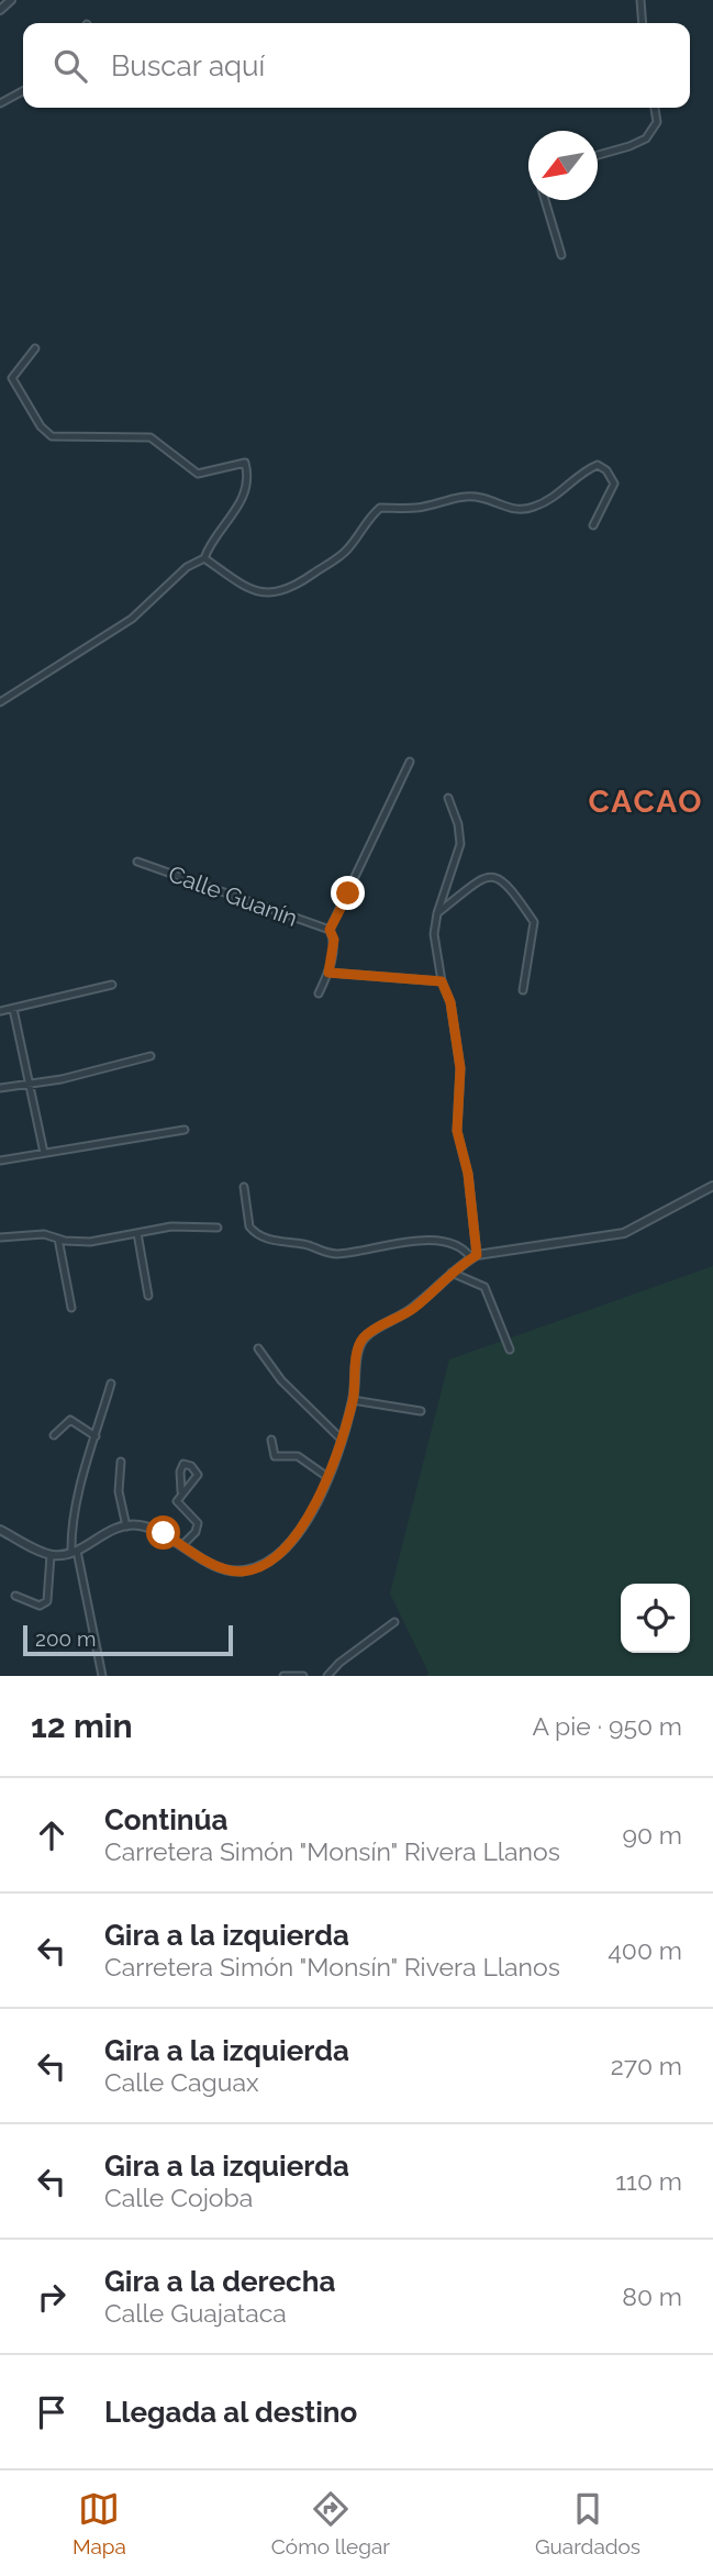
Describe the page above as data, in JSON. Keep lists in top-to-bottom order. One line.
{"streets":{"street":["Calle Guanín"]},"districts":["CACAO"],"scale_bar":"200 m","north":"bottom left","page":{"search":"Buscar aquí","scale":"200 m","heading":["12 min","A pie · 950 m"],"list":[["Continúa","Carretera Simón \"Monsín\" Rivera Llanos","90 m"],["Gira a la izquierda","Carretera Simón \"Monsín\" Rivera Llanos","400 m"],["Gira a la izquierda","Calle Caguax","270 m"],["Gira a la izquierda","Calle Cojoba","110 m"],["Gira a la derecha","Calle Guajataca","80 m"],"Llegada al destino"],"nav":["Mapa","Cómo llegar","Guardados"]}}
